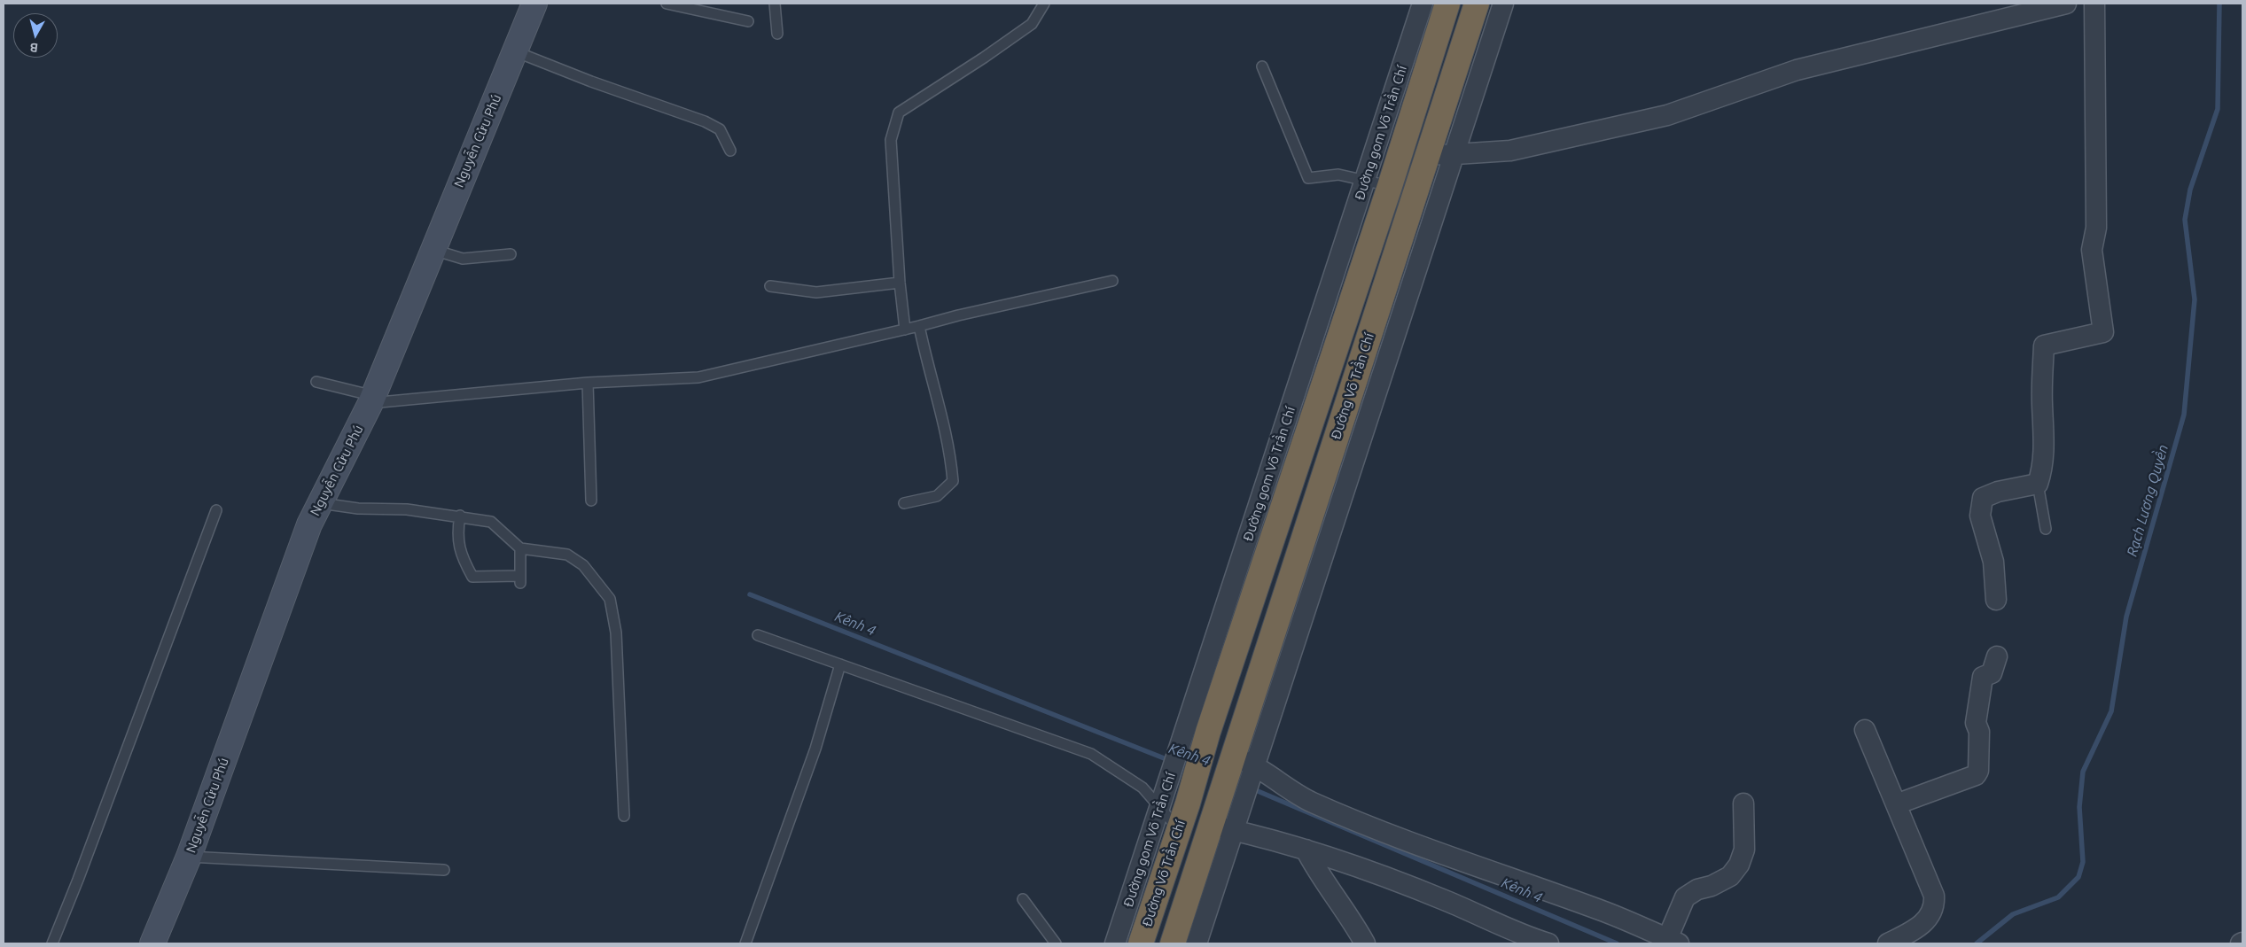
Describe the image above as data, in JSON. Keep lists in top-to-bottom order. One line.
{"streets":{"highway":["Đường Võ Trần Chí"],"main road":["Nguyễn Cửu Phú"],"street":["Đường gom Võ Trần Chí"]},"water":["Rạch Lương Quyền","Kênh 4"],"north":"bottom"}
